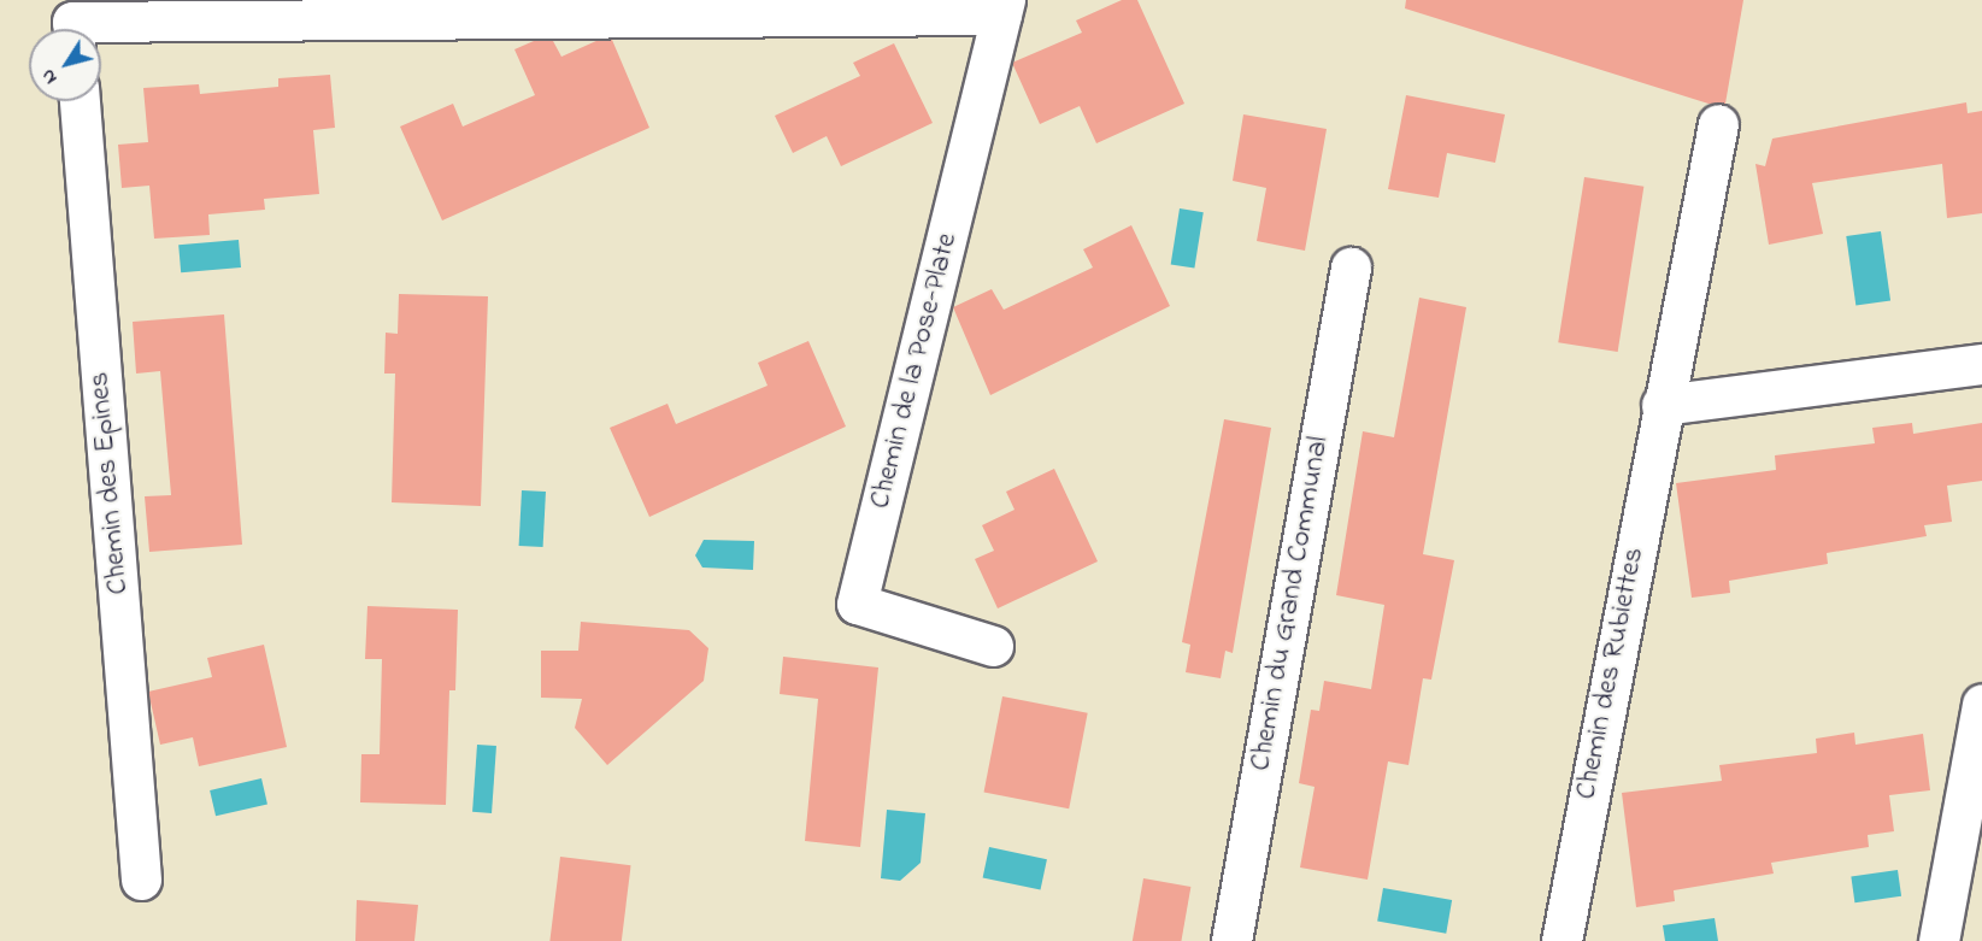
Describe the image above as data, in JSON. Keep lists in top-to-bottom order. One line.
{"streets":{"street":["Chemin de la Pose-Plate","Chemin des Epines","Chemin du Grand Communal","Chemin des Rubiettes"]},"north":"bottom left"}
